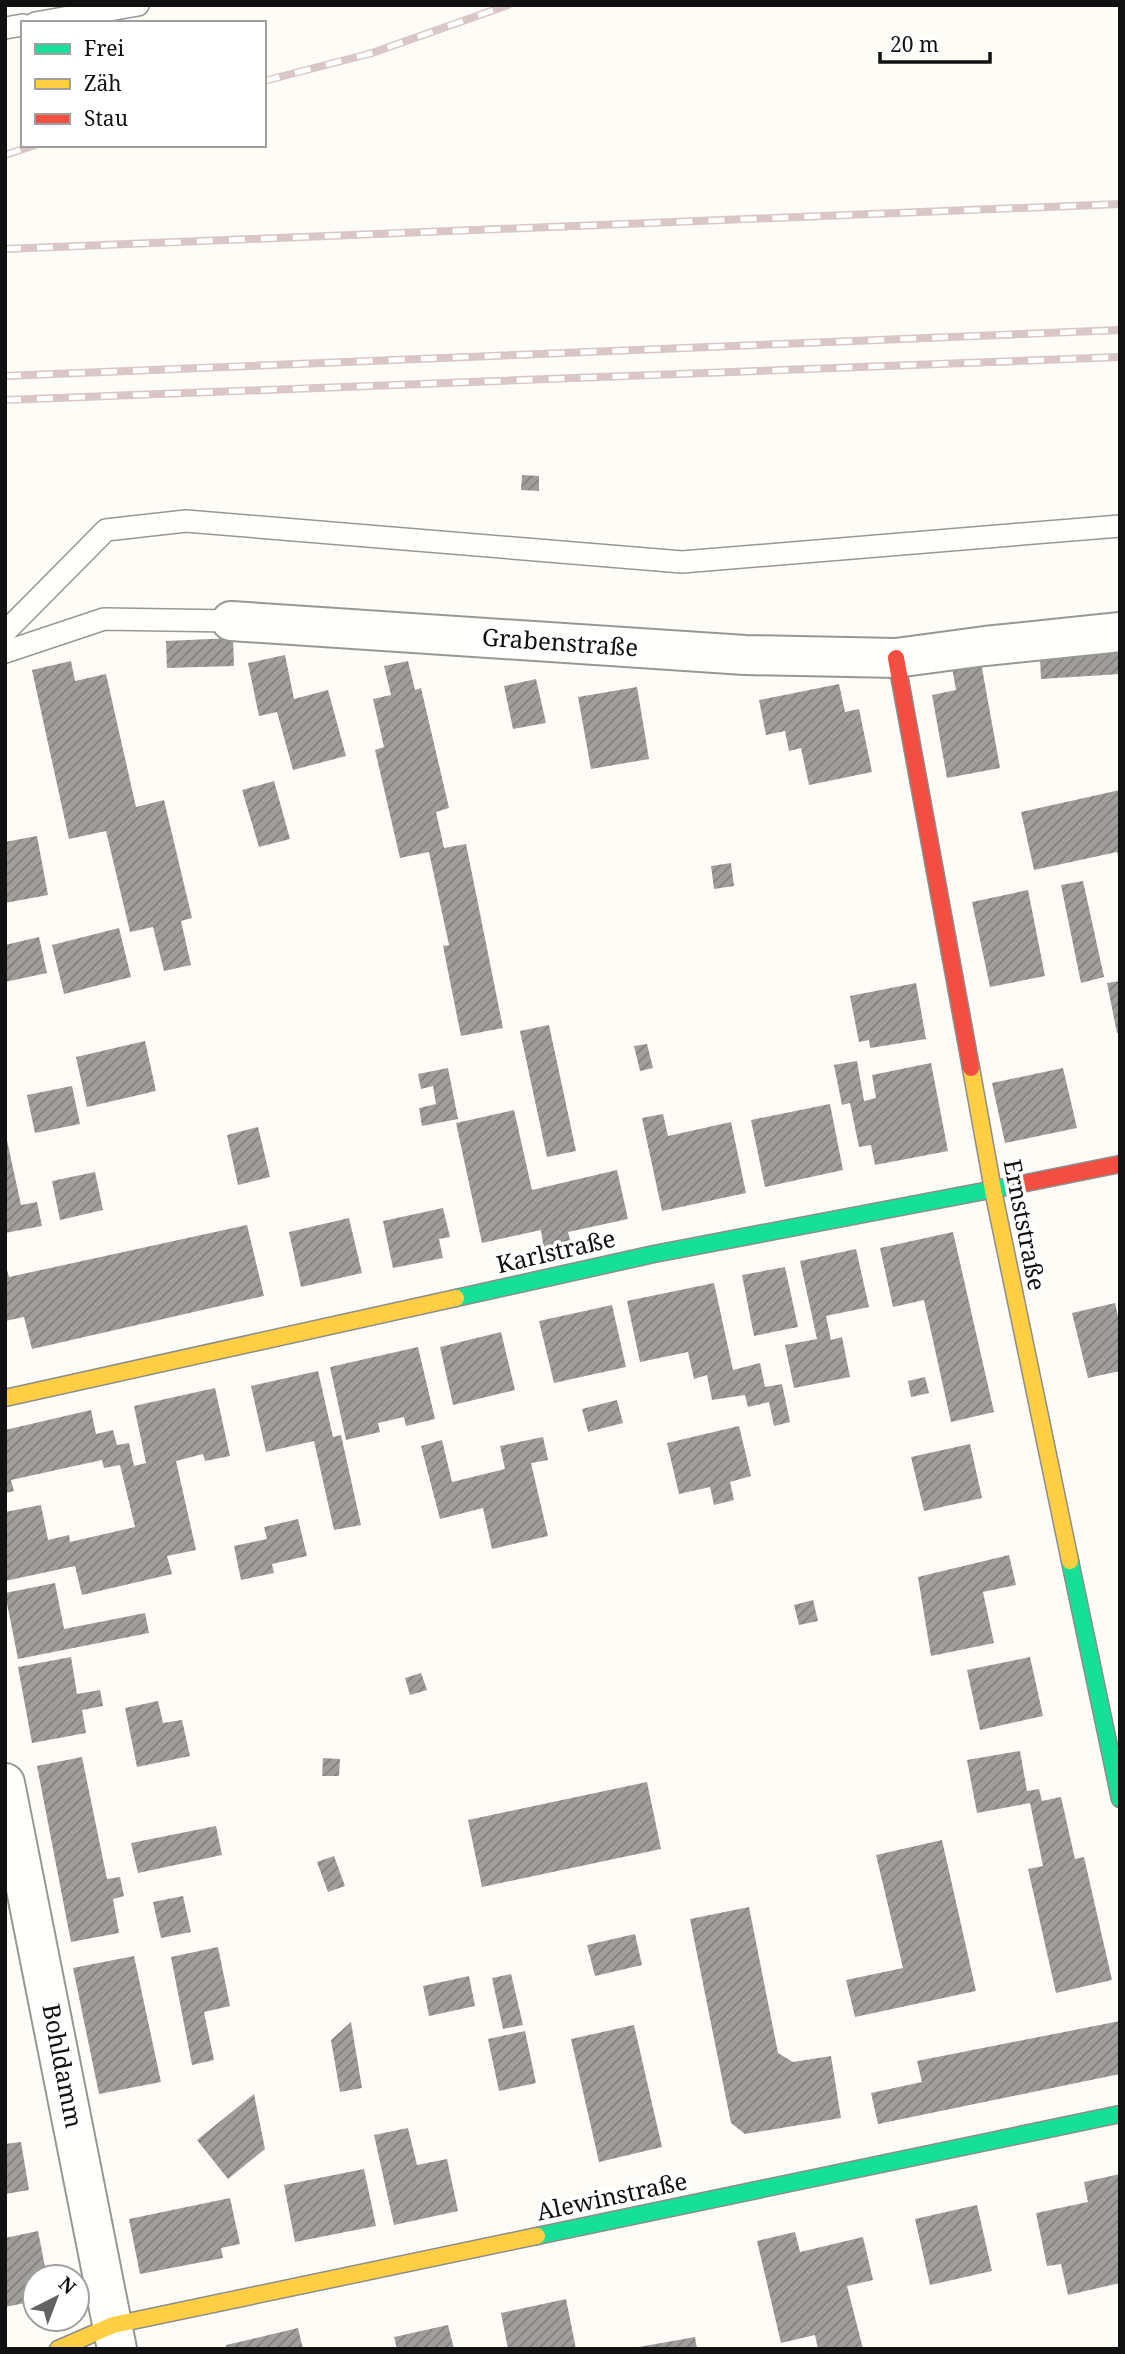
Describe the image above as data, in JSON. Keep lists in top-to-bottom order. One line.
{"streets":{"street":["Grabenstraße","Ernststraße","Karlstraße","Bohldamm","Alewinstraße"]},"crossings":[["Grabenstraße","Ernststraße"],["Ernststraße","Karlstraße"],["Bohldamm","Alewinstraße"]],"legend":["Frei","Zäh","Stau"],"scale_bar":"20 m","north":"top right"}
